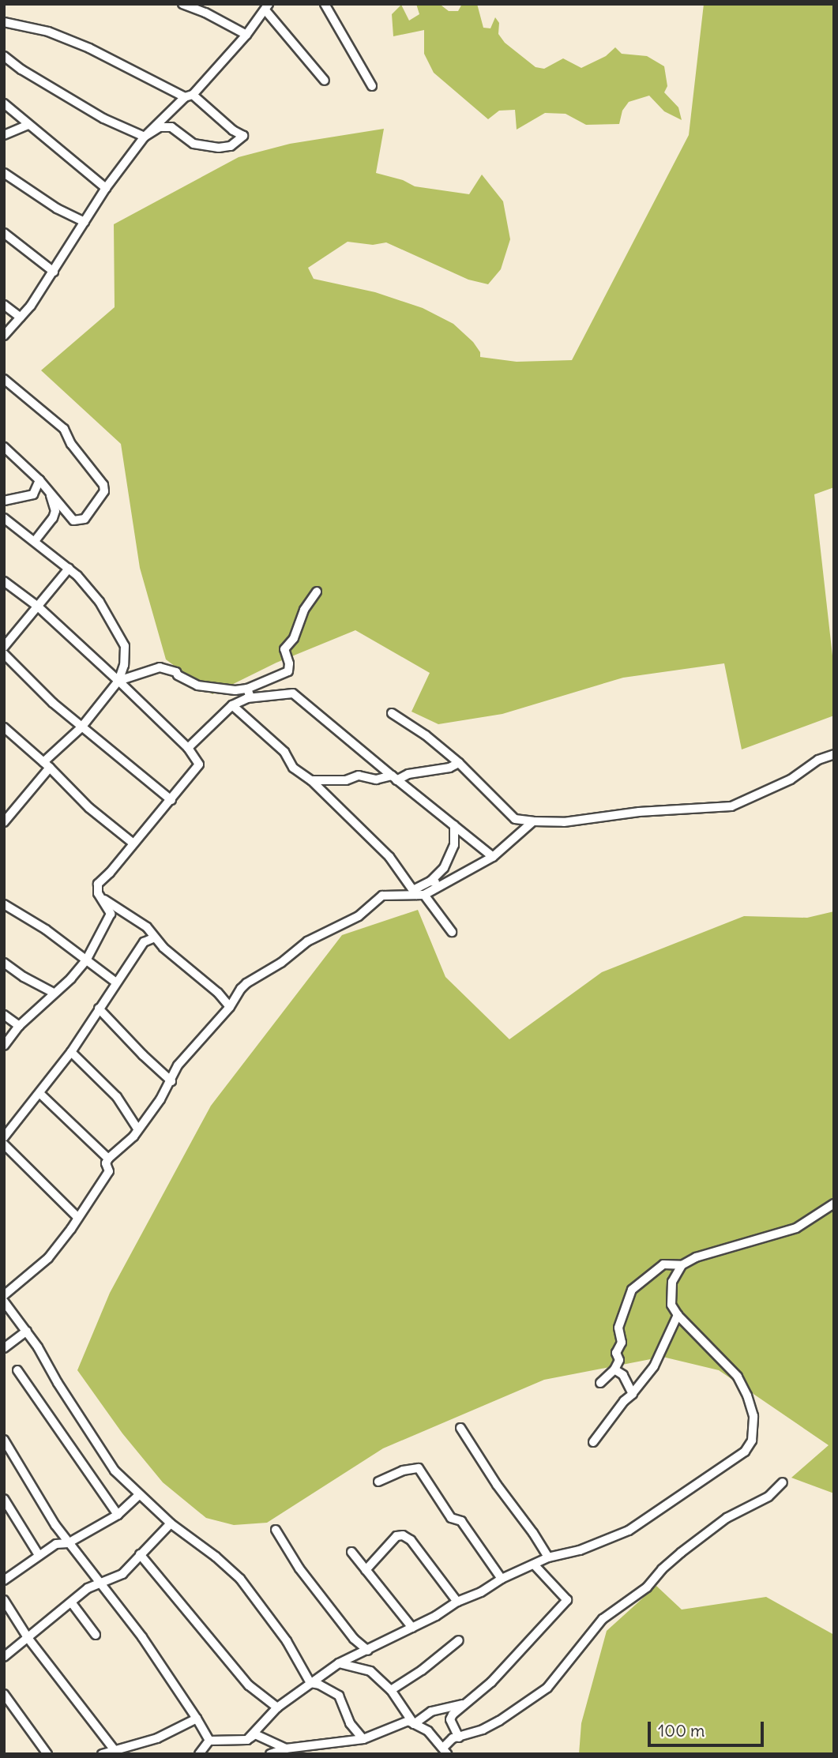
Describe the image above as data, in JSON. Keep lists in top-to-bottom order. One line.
{"scale_bar":"100 m"}
